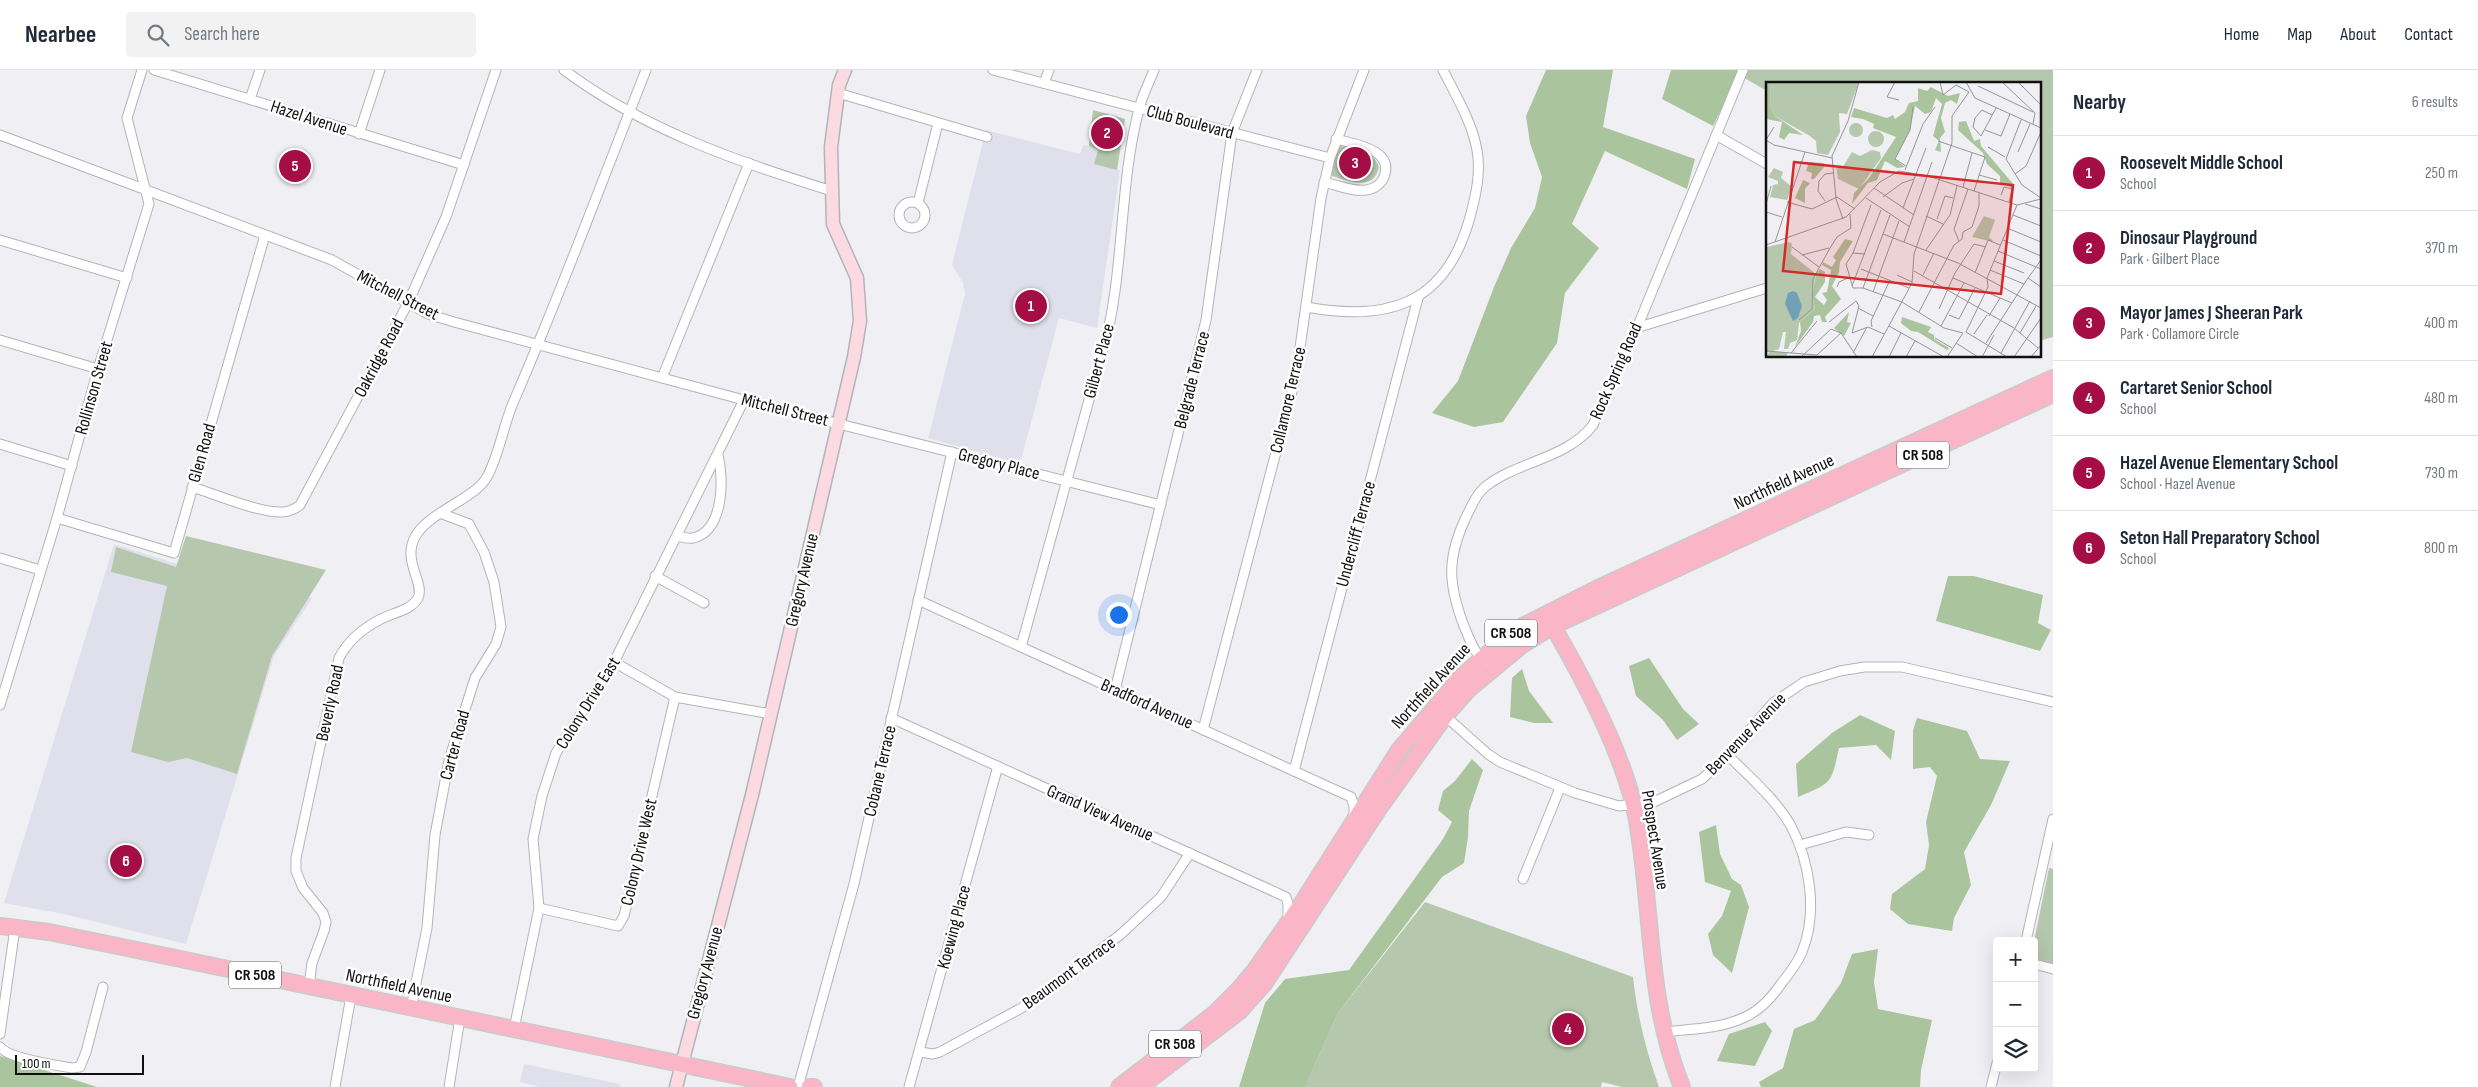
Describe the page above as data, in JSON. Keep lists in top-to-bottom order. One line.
{"streets":{"main road":["CR 508","Northfield Avenue","Gregory Avenue","Prospect Avenue"],"street":["Hazel Avenue","Club Boulevard","Mitchell Street","Oakridge Road","Gilbert Place","Rock Spring Road","Belgrade Terrace","Rollinson Street","Collamore Terrace","Glen Road","Gregory Place","Undercliff Terrace","Beverly Road","Colony Drive East","Bradford Avenue","Benvenue Avenue","Carter Road","Cobane Terrace","Grand View Avenue","Colony Drive West","Koewing Place","Beaumont Terrace"]},"crossings":[["Hazel Avenue","Oakridge Road"],["Club Boulevard","Gilbert Place"],["Club Boulevard","Belgrade Terrace"],["Club Boulevard","Collamore Terrace"],["Mitchell Street","Oakridge Road"],["Mitchell Street","Rollinson Street"],["Mitchell Street","Glen Road"],["Mitchell Street","Gregory Place"],["Mitchell Street","Gregory Avenue"],["Mitchell Street","Beverly Road"],["Mitchell Street","Colony Drive East"],["Oakridge Road","Glen Road"],["Gilbert Place","Gregory Place"],["Gilbert Place","Bradford Avenue"],["Rock Spring Road","Northfield Avenue"],["Belgrade Terrace","Gregory Place"],["Belgrade Terrace","Bradford Avenue"],["Rollinson Street","Glen Road"],["Collamore Terrace","Bradford Avenue"],["Gregory Place","Gregory Avenue"],["Gregory Place","Cobane Terrace"],["Northfield Avenue","Gregory Avenue"],["Northfield Avenue","Beverly Road"],["Northfield Avenue","Colony Drive East"],["Northfield Avenue","Bradford Avenue"],["Northfield Avenue","Benvenue Avenue"],["Northfield Avenue","Carter Road"],["Northfield Avenue","Grand View Avenue"],["Northfield Avenue","Prospect Avenue"],["Undercliff Terrace","Bradford Avenue"],["Beverly Road","Carter Road"],["Colony Drive East","Colony Drive West"],["Bradford Avenue","Cobane Terrace"],["Benvenue Avenue","Prospect Avenue"],["Cobane Terrace","Grand View Avenue"],["Grand View Avenue","Koewing Place"],["Grand View Avenue","Beaumont Terrace"],["Koewing Place","Beaumont Terrace"]],"scale_bar":"100 m","page":{"header":"Nearbee","search":"Search here","nav":["Home","Map","About","Contact"],"heading":["Nearby","6 results"],"pins":["2","3","5","1","6","4"],"list":[{"mark":"1","name":"Roosevelt Middle School","note":"School","value":"250 m"},{"mark":"2","name":"Dinosaur Playground","note":"Park · Gilbert Place","value":"370 m"},{"mark":"3","name":"Mayor James J Sheeran Park","note":"Park · Collamore Circle","value":"400 m"},{"mark":"4","name":"Cartaret Senior School","note":"School","value":"480 m"},{"mark":"5","name":"Hazel Avenue Elementary School","note":"School · Hazel Avenue","value":"730 m"},{"mark":"6","name":"Seton Hall Preparatory School","note":"School","value":"800 m"}],"map_buttons":["+","−"],"scale":"100 m"}}
